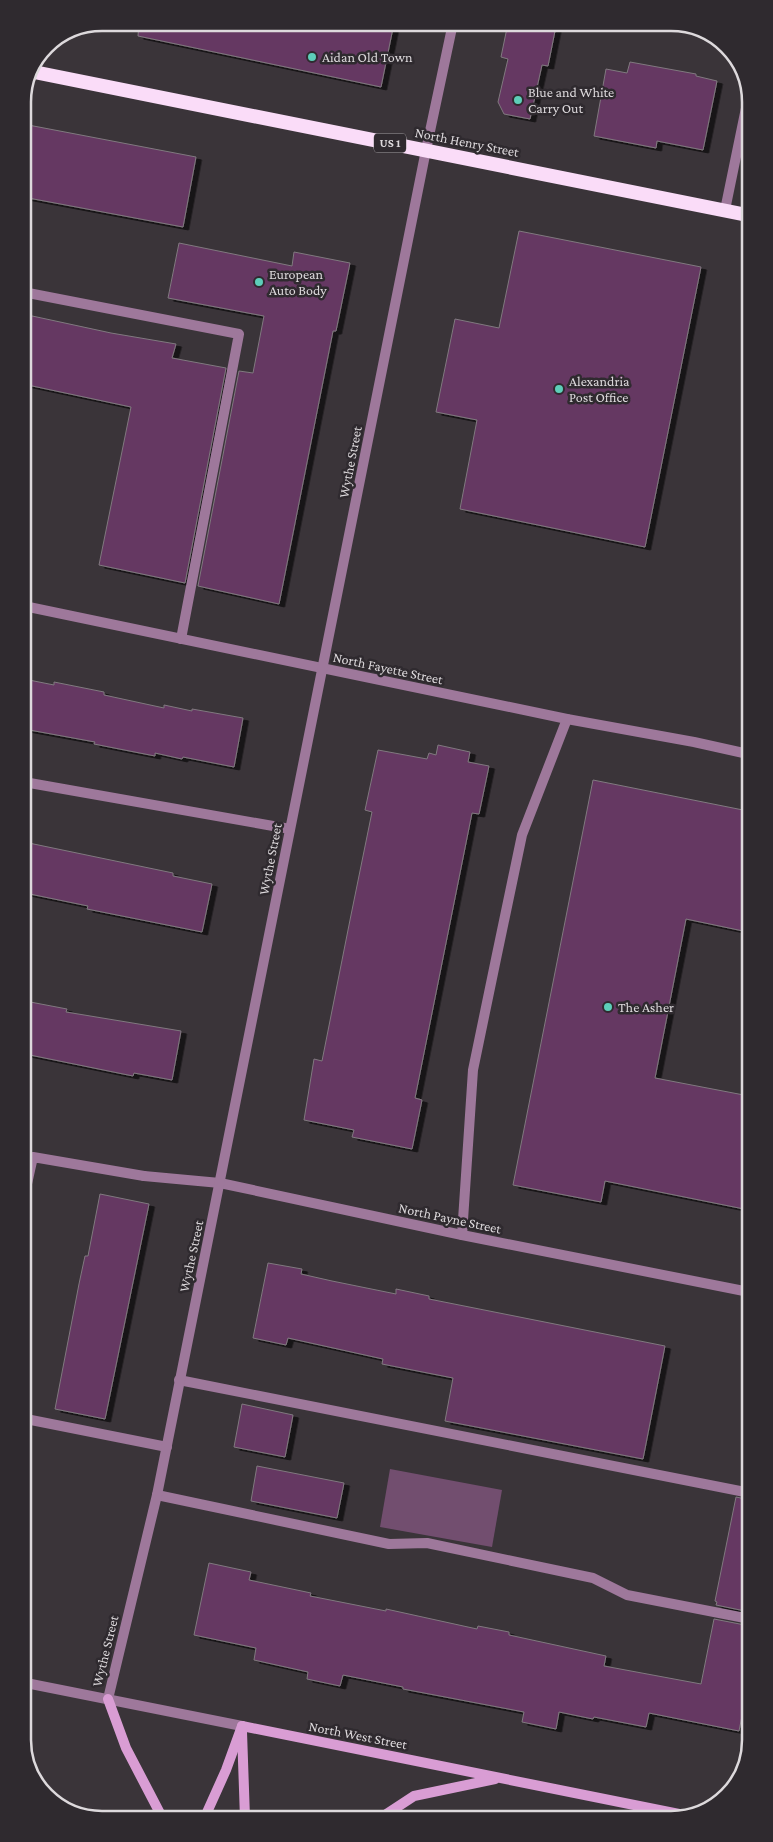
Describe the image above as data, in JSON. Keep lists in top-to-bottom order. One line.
{"streets":{"highway":["North Henry Street","US 1"],"main road":["North West Street"],"street":["Wythe Street","North Fayette Street","North Payne Street"]},"crossings":[["North Henry Street","Wythe Street"],["Wythe Street","North Fayette Street"],["Wythe Street","North Payne Street"],["Wythe Street","North West Street"]],"places":["Aidan Old Town","Blue and White Carry Out","European Auto Body","Alexandria Post Office","The Asher"]}
